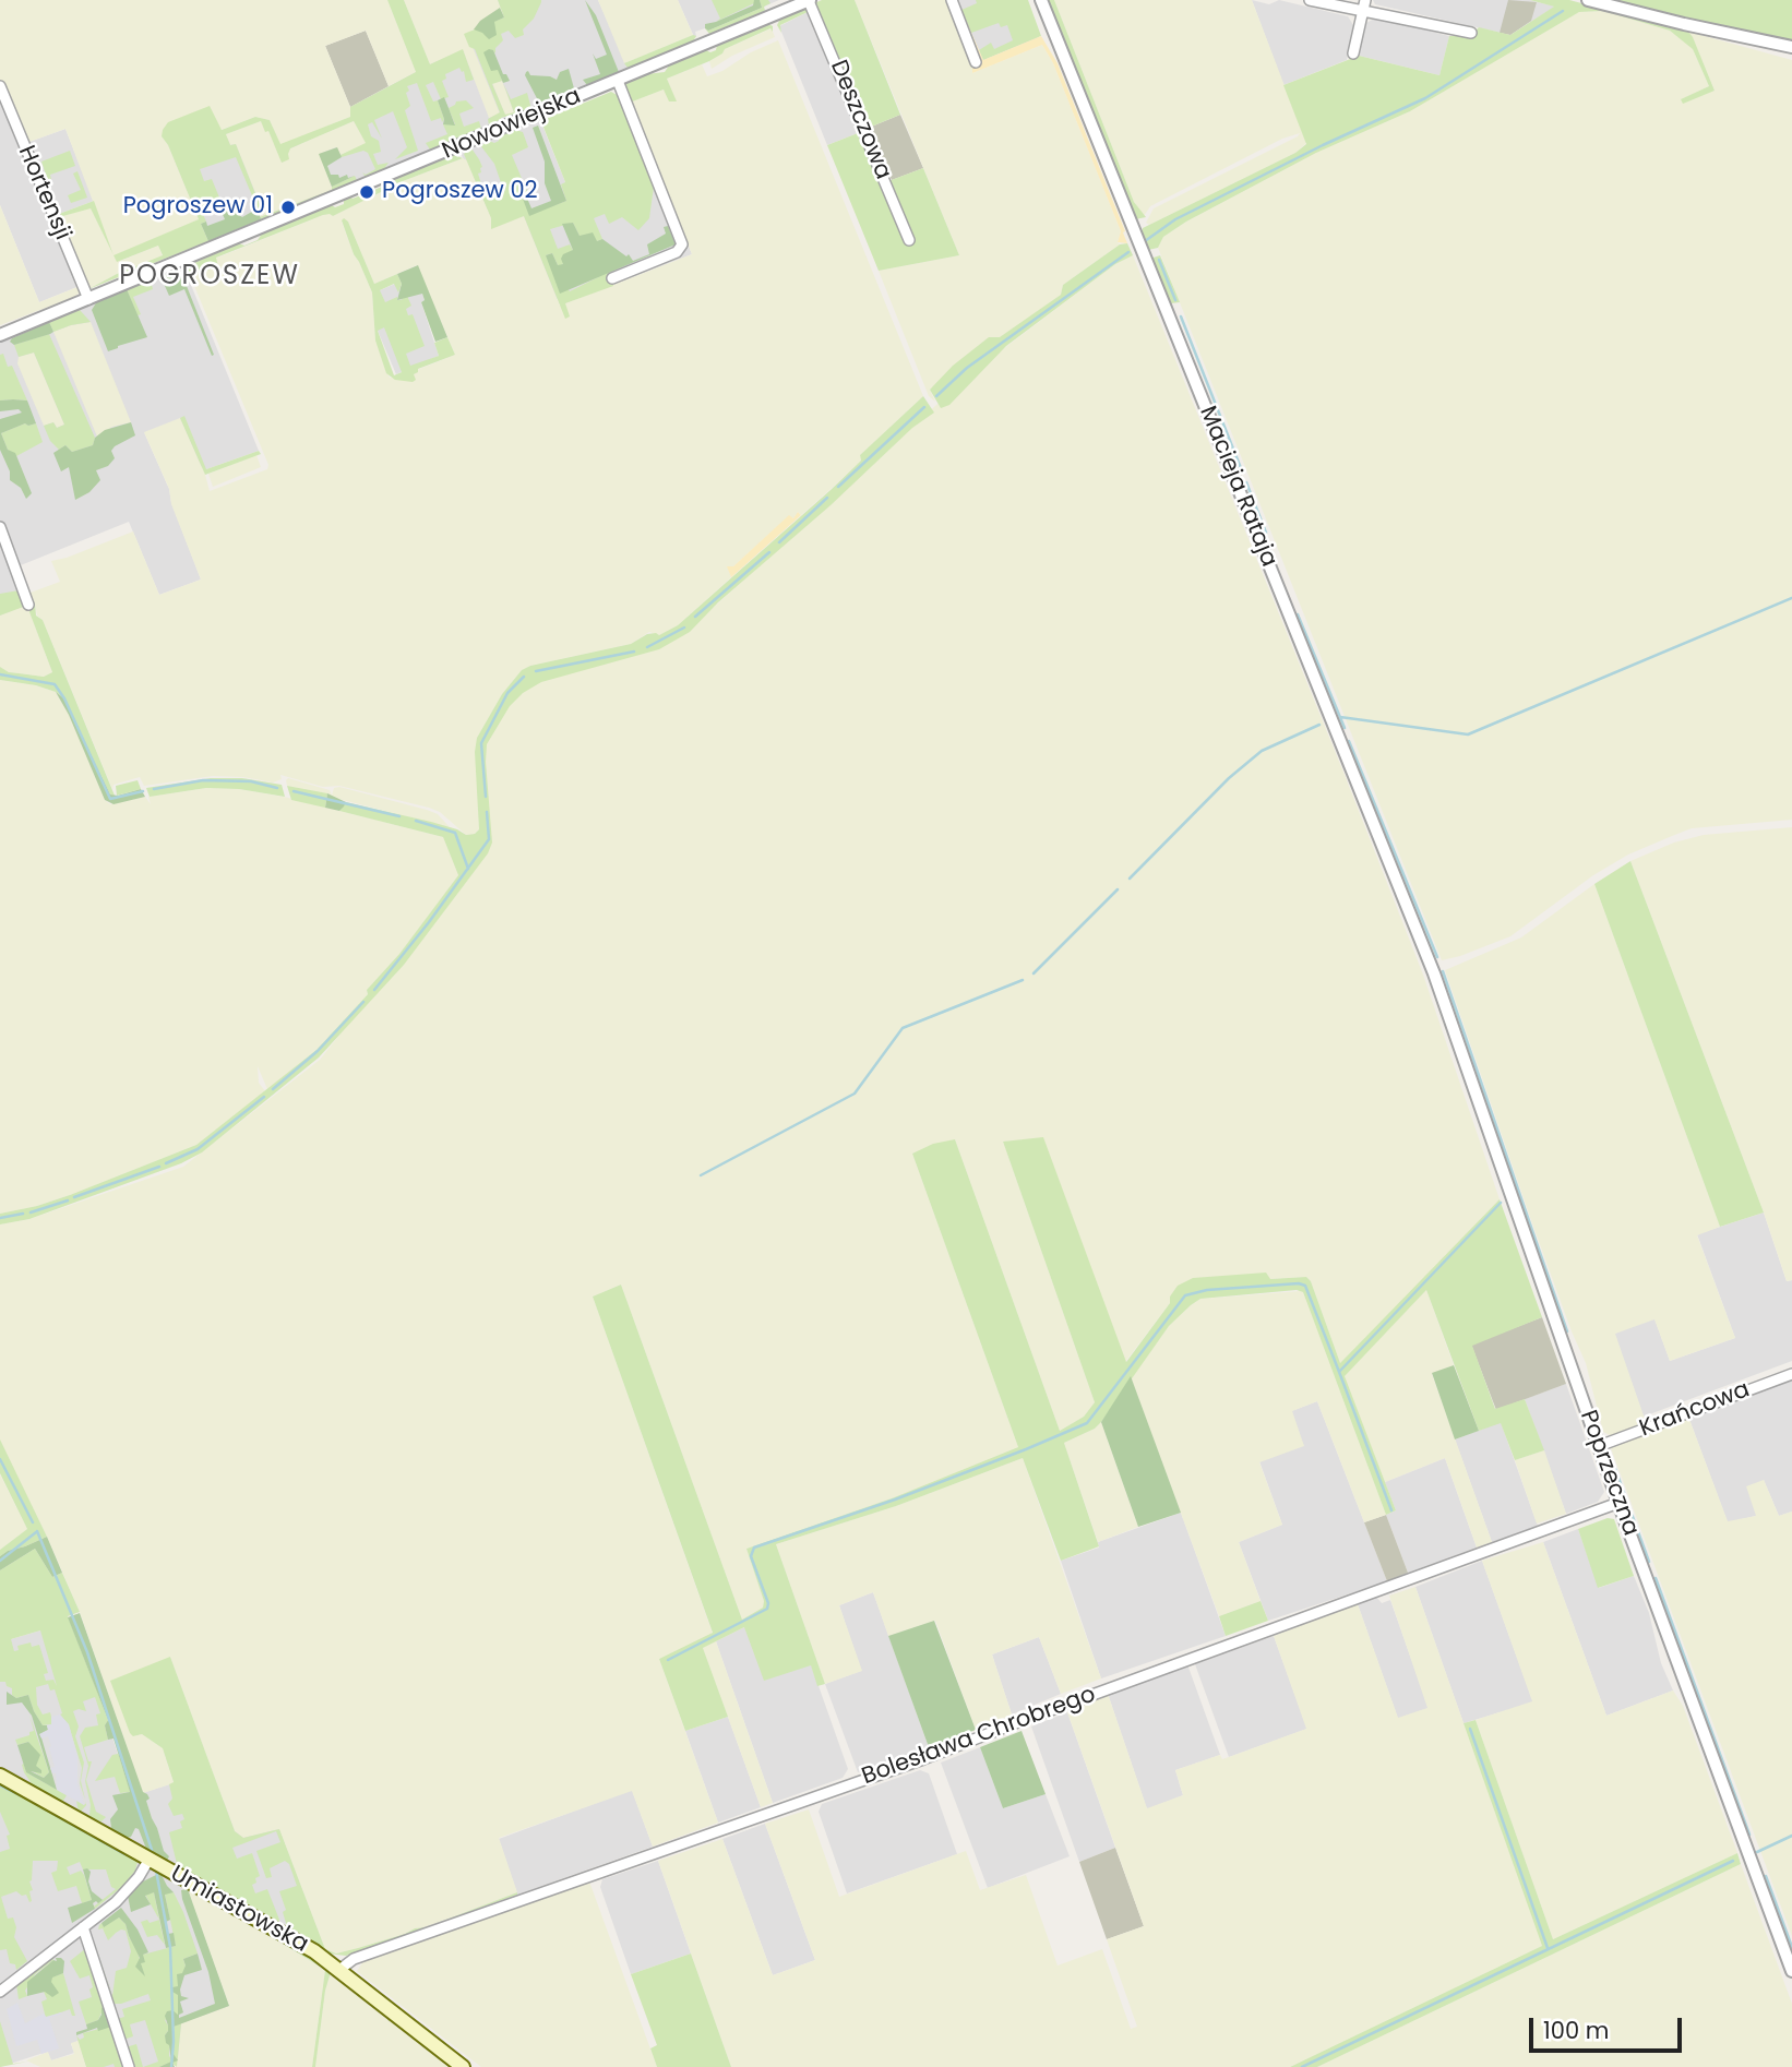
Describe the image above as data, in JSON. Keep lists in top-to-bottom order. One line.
{"streets":{"main road":["Umiastowska"],"street":["Deszczowa","Nowowiejska","Hortensji","Macieja Rataja","Krańcowa","Poprzeczna","Bolesława Chrobrego"]},"crossings":[["Deszczowa","Nowowiejska"],["Nowowiejska","Hortensji"],["Macieja Rataja","Poprzeczna"],["Krańcowa","Poprzeczna"],["Poprzeczna","Bolesława Chrobrego"],["Bolesława Chrobrego","Umiastowska"]],"districts":["POGROSZEW"],"places":["Pogroszew 02","Pogroszew 01"],"scale_bar":"100 m"}
